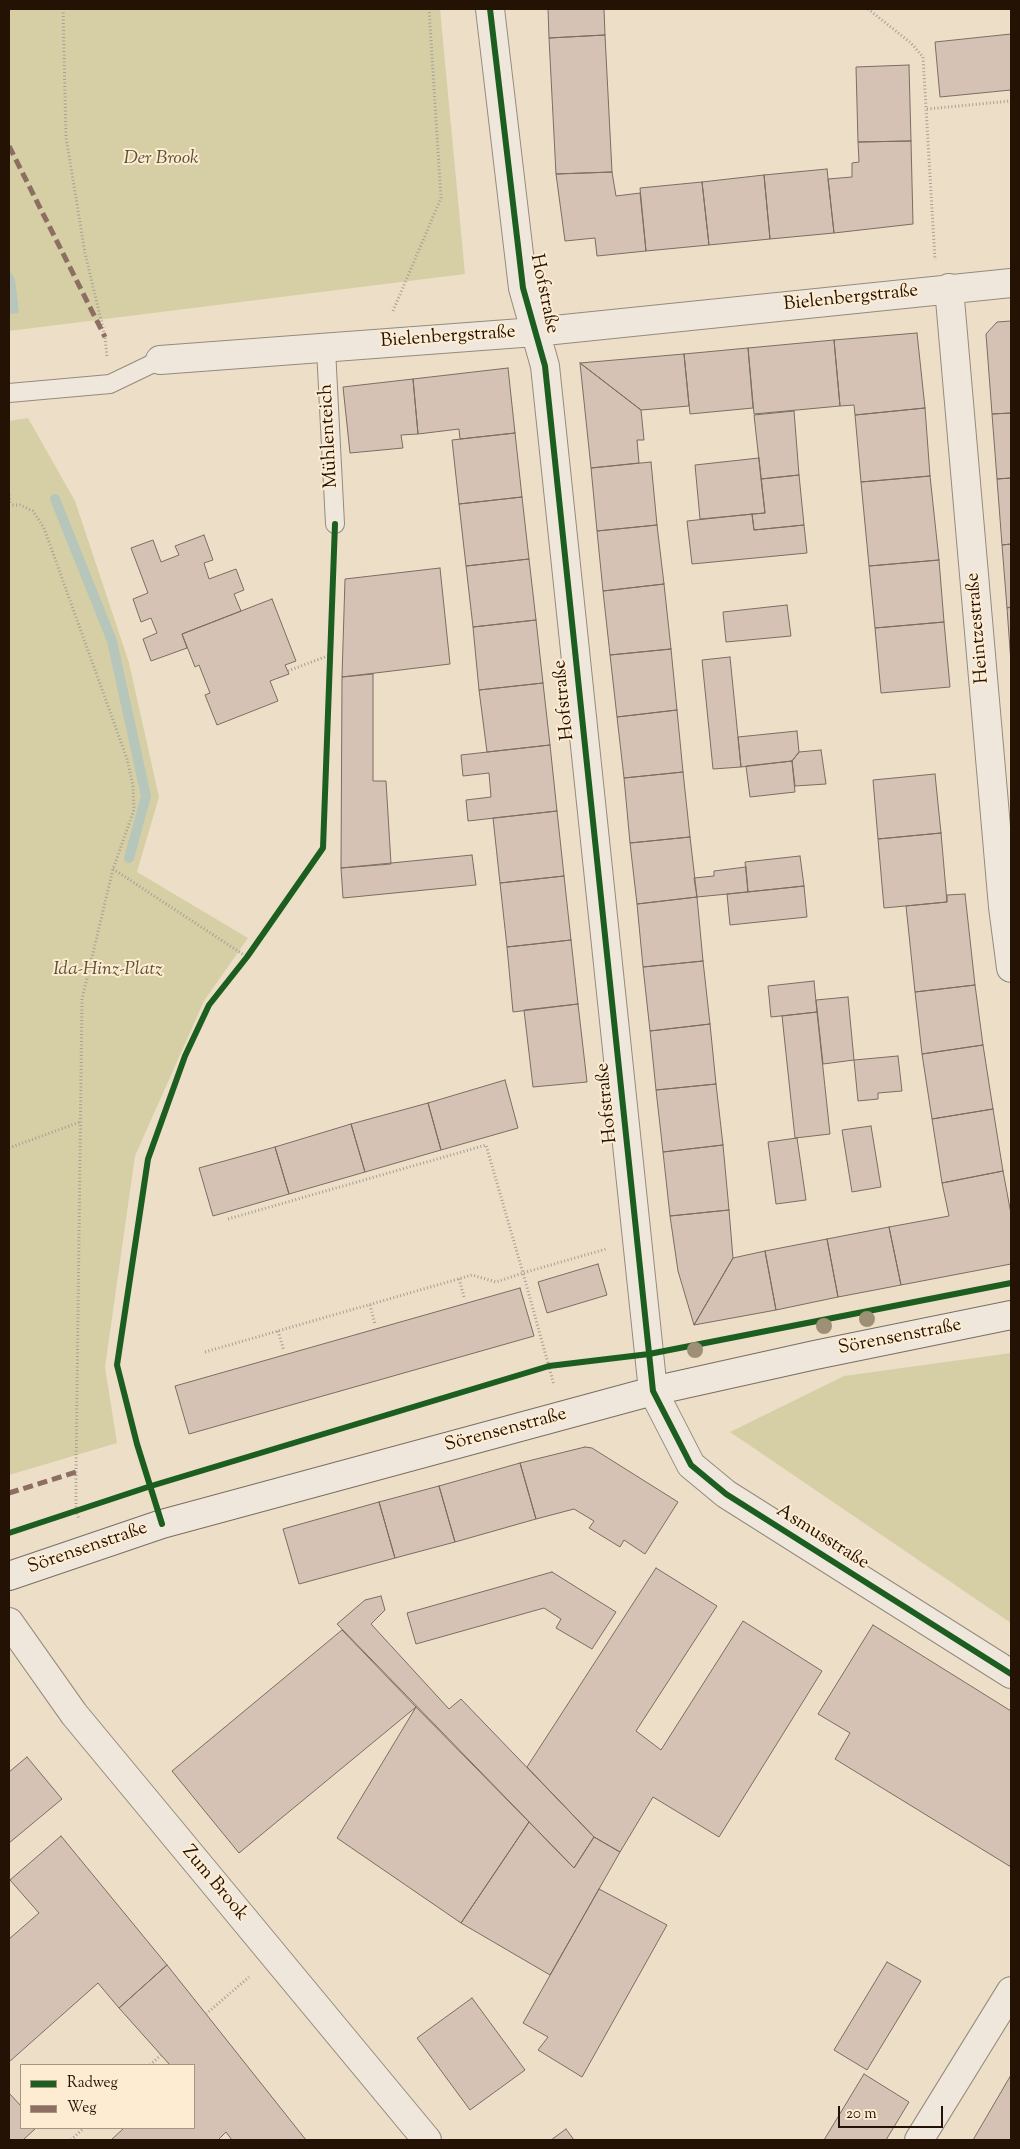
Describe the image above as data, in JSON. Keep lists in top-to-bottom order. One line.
{"streets":{"street":["Hofstraße","Bielenbergstraße","Heintzestraße","Sörensenstraße","Asmusstraße","Zum Brook"],"lane":["Mühlenteich"]},"crossings":[["Hofstraße","Bielenbergstraße"],["Hofstraße","Sörensenstraße"],["Hofstraße","Asmusstraße"],["Bielenbergstraße","Mühlenteich"],["Bielenbergstraße","Heintzestraße"],["Sörensenstraße","Asmusstraße"]],"parks":["Der Brook","Ida-Hinz-Platz"],"legend":["Radweg","Weg"],"scale_bar":"20 m"}
